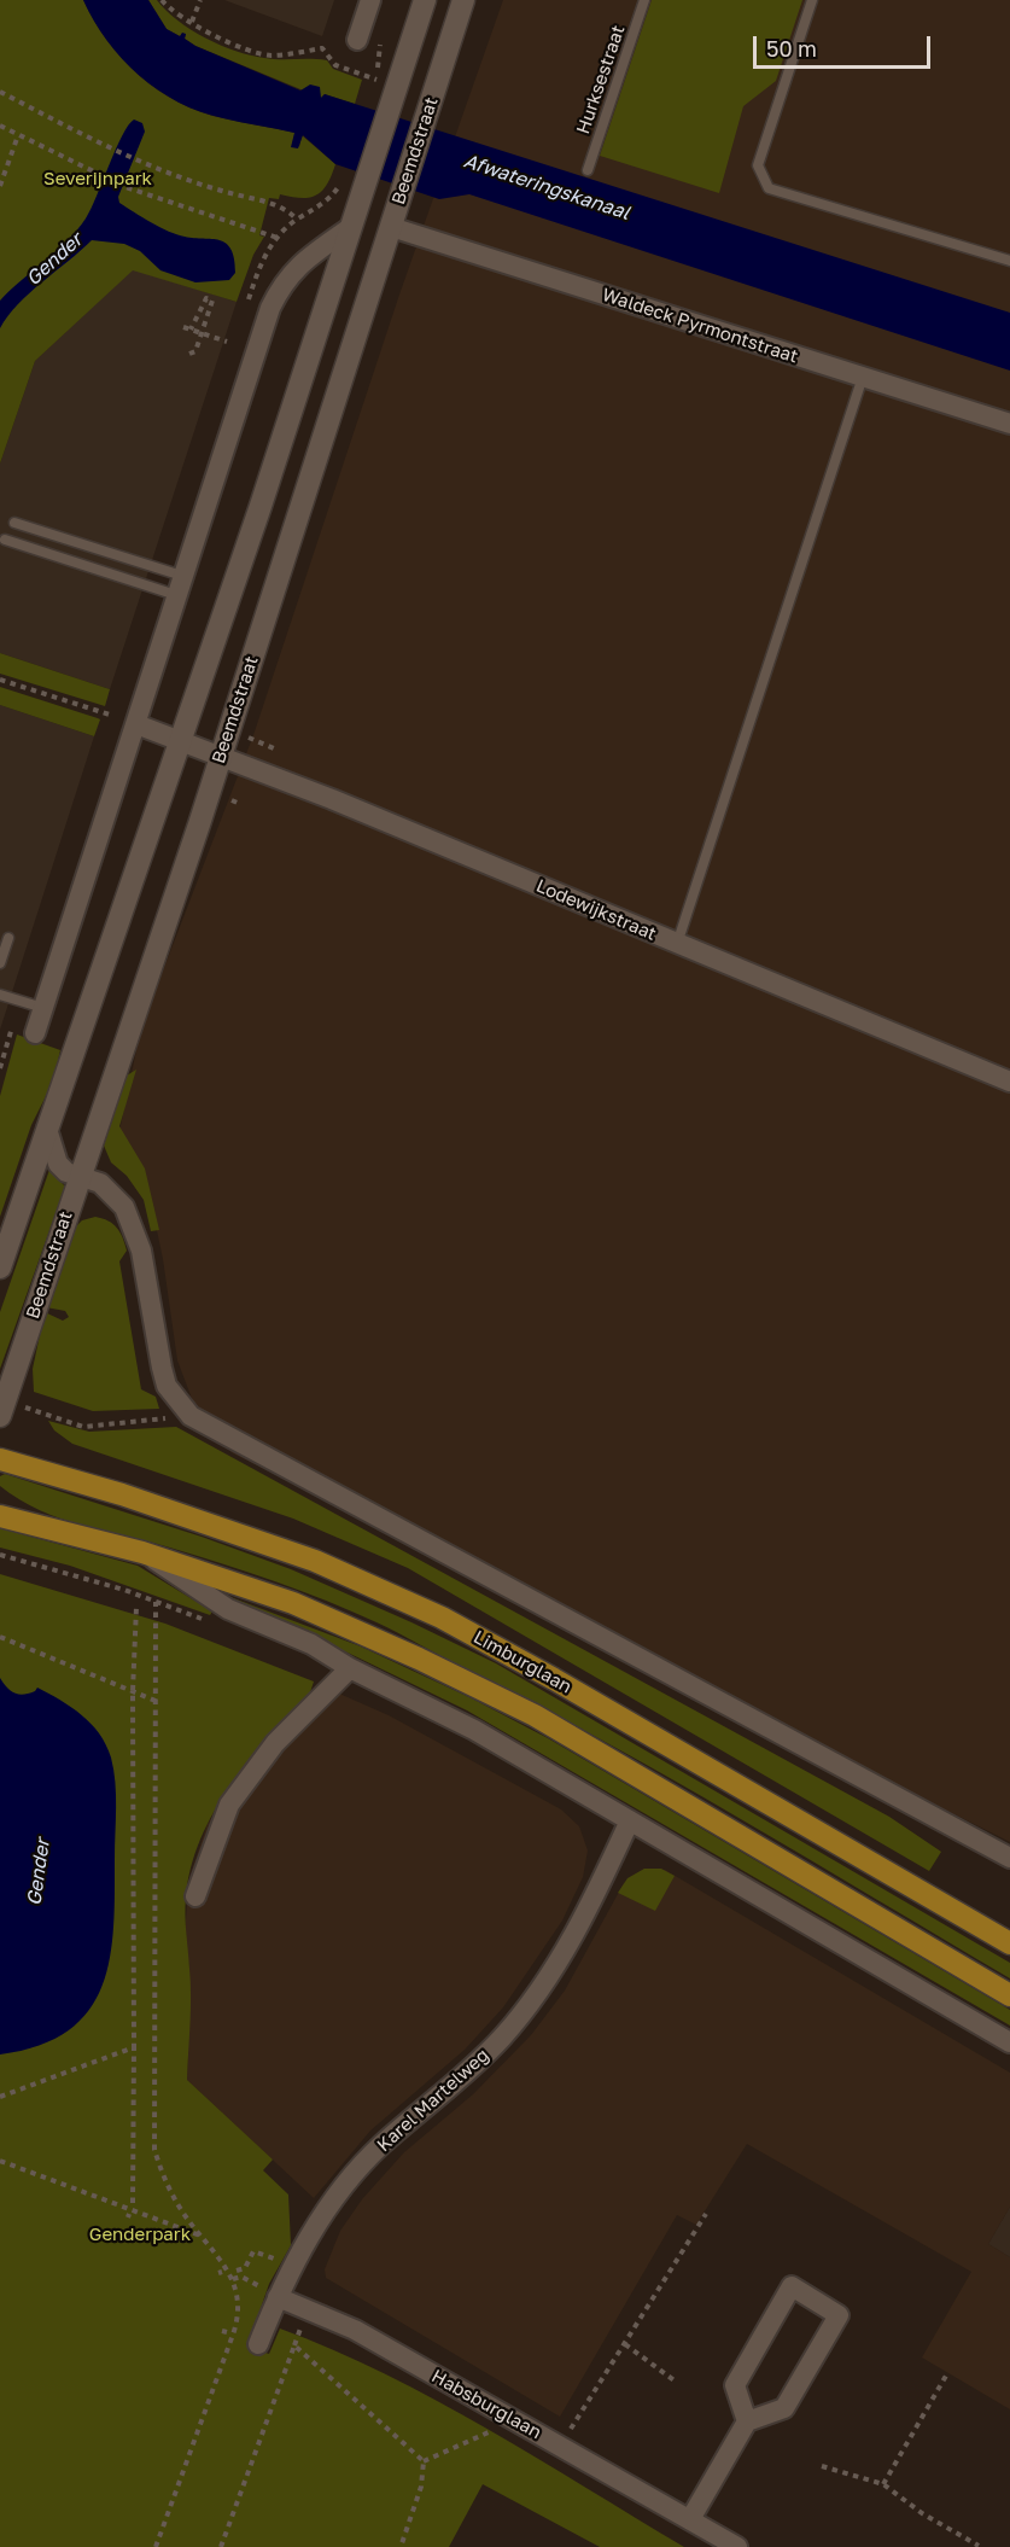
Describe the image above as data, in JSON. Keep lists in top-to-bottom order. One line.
{"streets":{"main road":["Beemdstraat","Limburglaan"],"street":["Waldeck Pyrmontstraat","Lodewijkstraat","Karel Martelweg","Habsburglaan"],"lane":["Hurksestraat"]},"crossings":[["Beemdstraat","Waldeck Pyrmontstraat"],["Beemdstraat","Lodewijkstraat"],["Karel Martelweg","Habsburglaan"]],"water":["Afwateringskanaal","Gender"],"parks":["Severijnpark","Genderpark"],"scale_bar":"50 m"}
